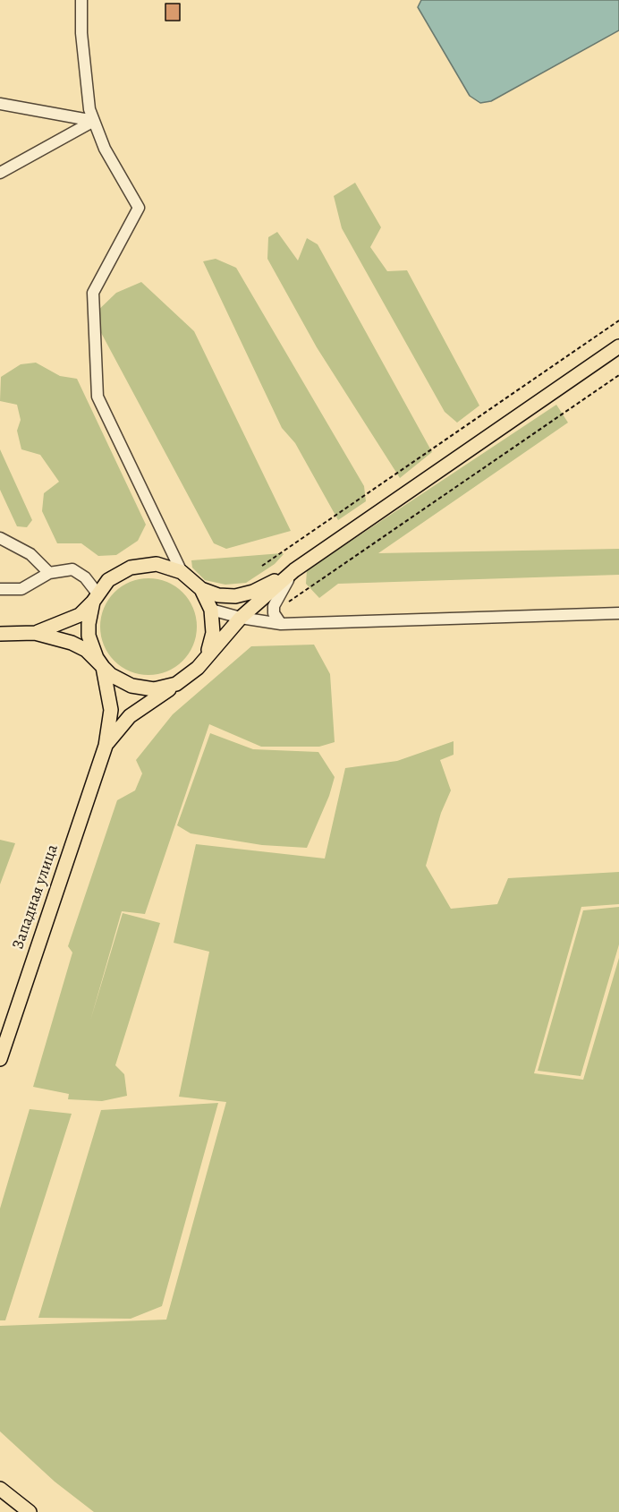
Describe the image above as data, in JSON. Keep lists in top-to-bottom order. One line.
{"streets":{"main road":["Западная улица"]}}
